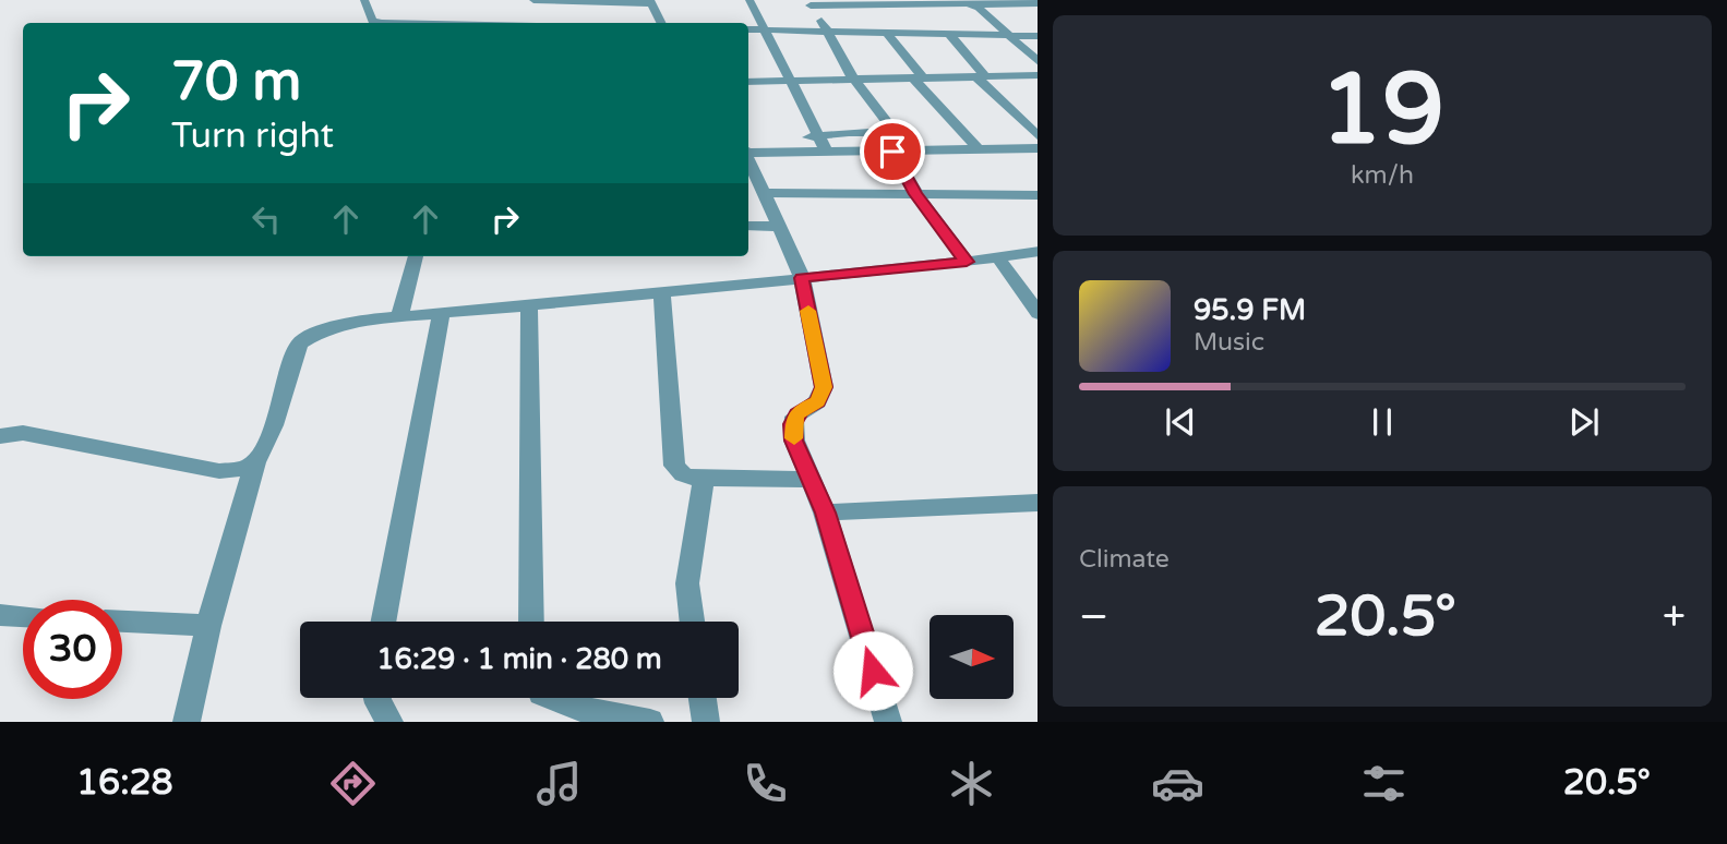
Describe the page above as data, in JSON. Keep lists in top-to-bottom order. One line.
{"north":"right","page":{"tile":[["19","km/h"],"Climate"],"turn":["70 m","Turn right"],"song":["95.9 FM","Music"],"heat":["−","20.5°","+"],"limit":"30","trip":"16:29 · 1 min · 280 m","tabs":["16:28","20.5°"]}}
